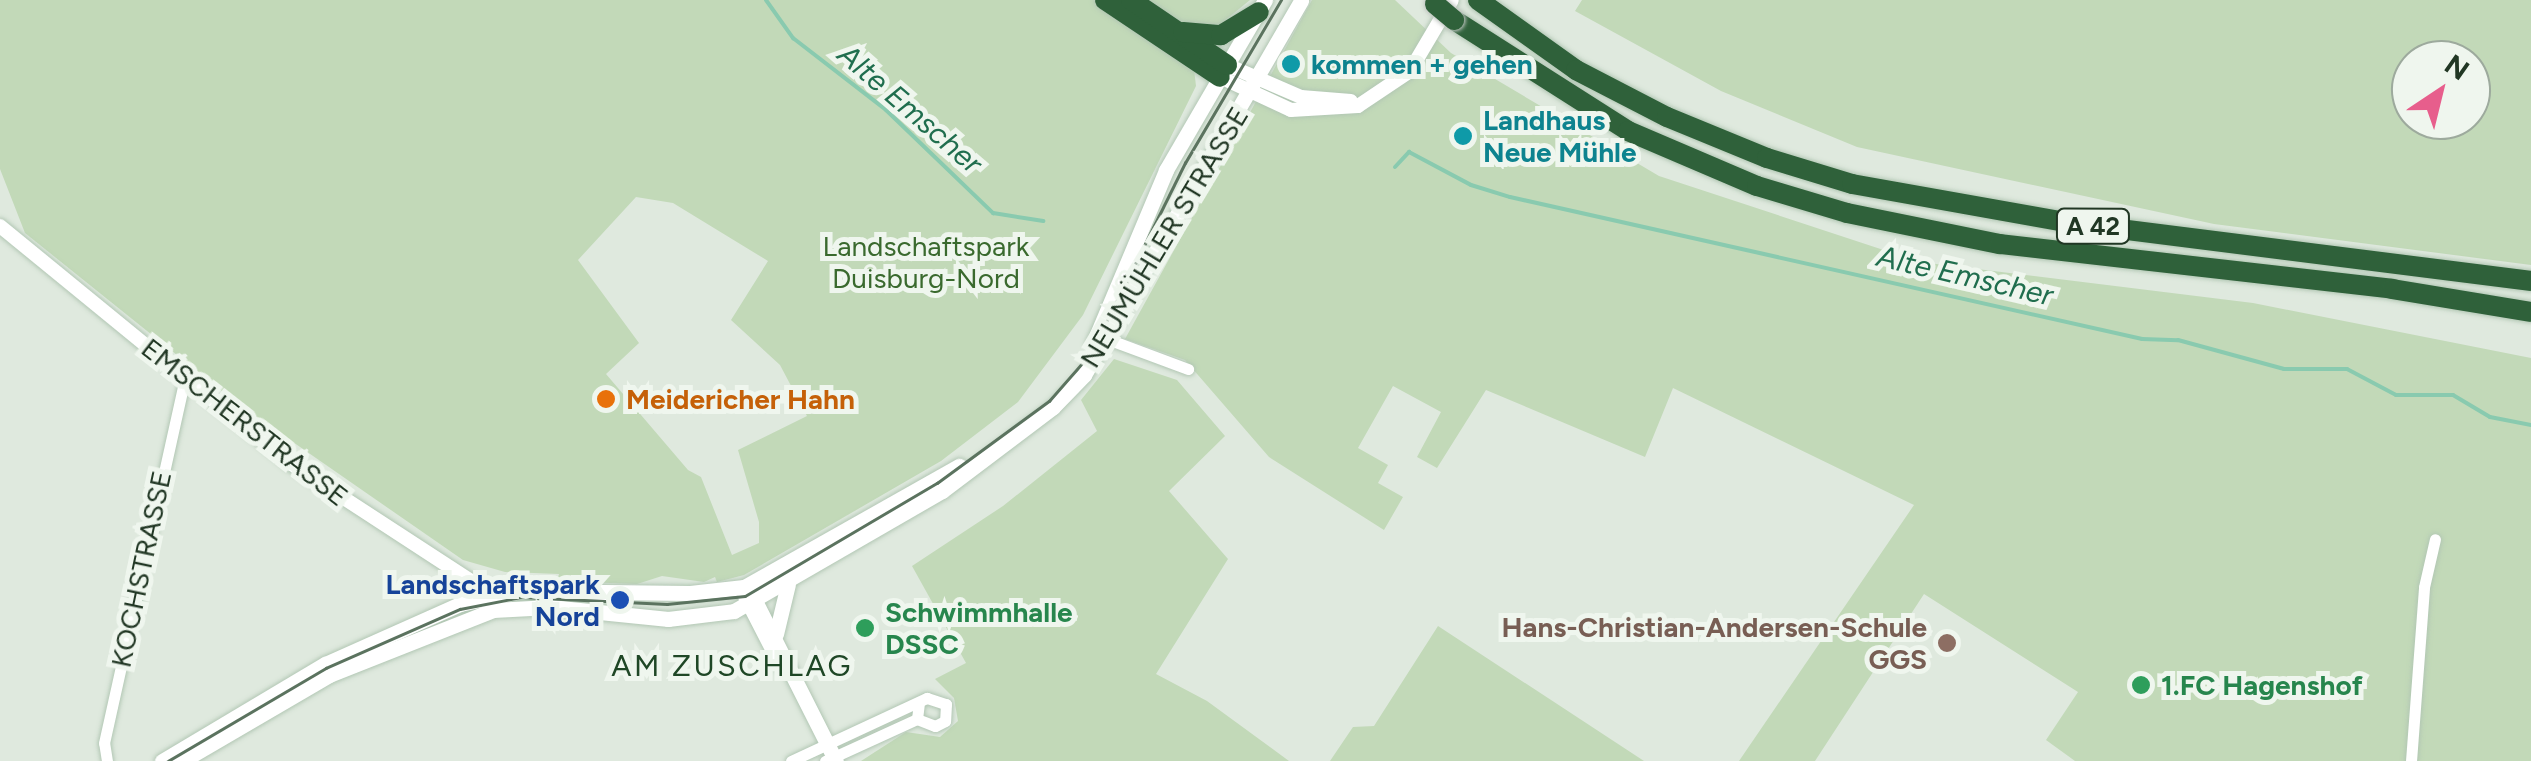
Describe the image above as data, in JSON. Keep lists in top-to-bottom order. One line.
{"streets":{"highway":["A 42"],"main road":["NEUMÜHLER STRASSE"],"street":["EMSCHERSTRASSE","KOCHSTRASSE"]},"crossings":[["NEUMÜHLER STRASSE","EMSCHERSTRASSE"],["EMSCHERSTRASSE","KOCHSTRASSE"]],"districts":["AM ZUSCHLAG"],"water":["Alte Emscher"],"parks":["Landschaftspark Duisburg-Nord"],"places":["kommen + gehen","Landhaus Neue Mühle","Meidericher Hahn","Landschaftspark Nord","Schwimmhalle DSSC","Hans-Christian-Andersen-Schule GGS","1.FC Hagenshof"],"north":"top right"}
